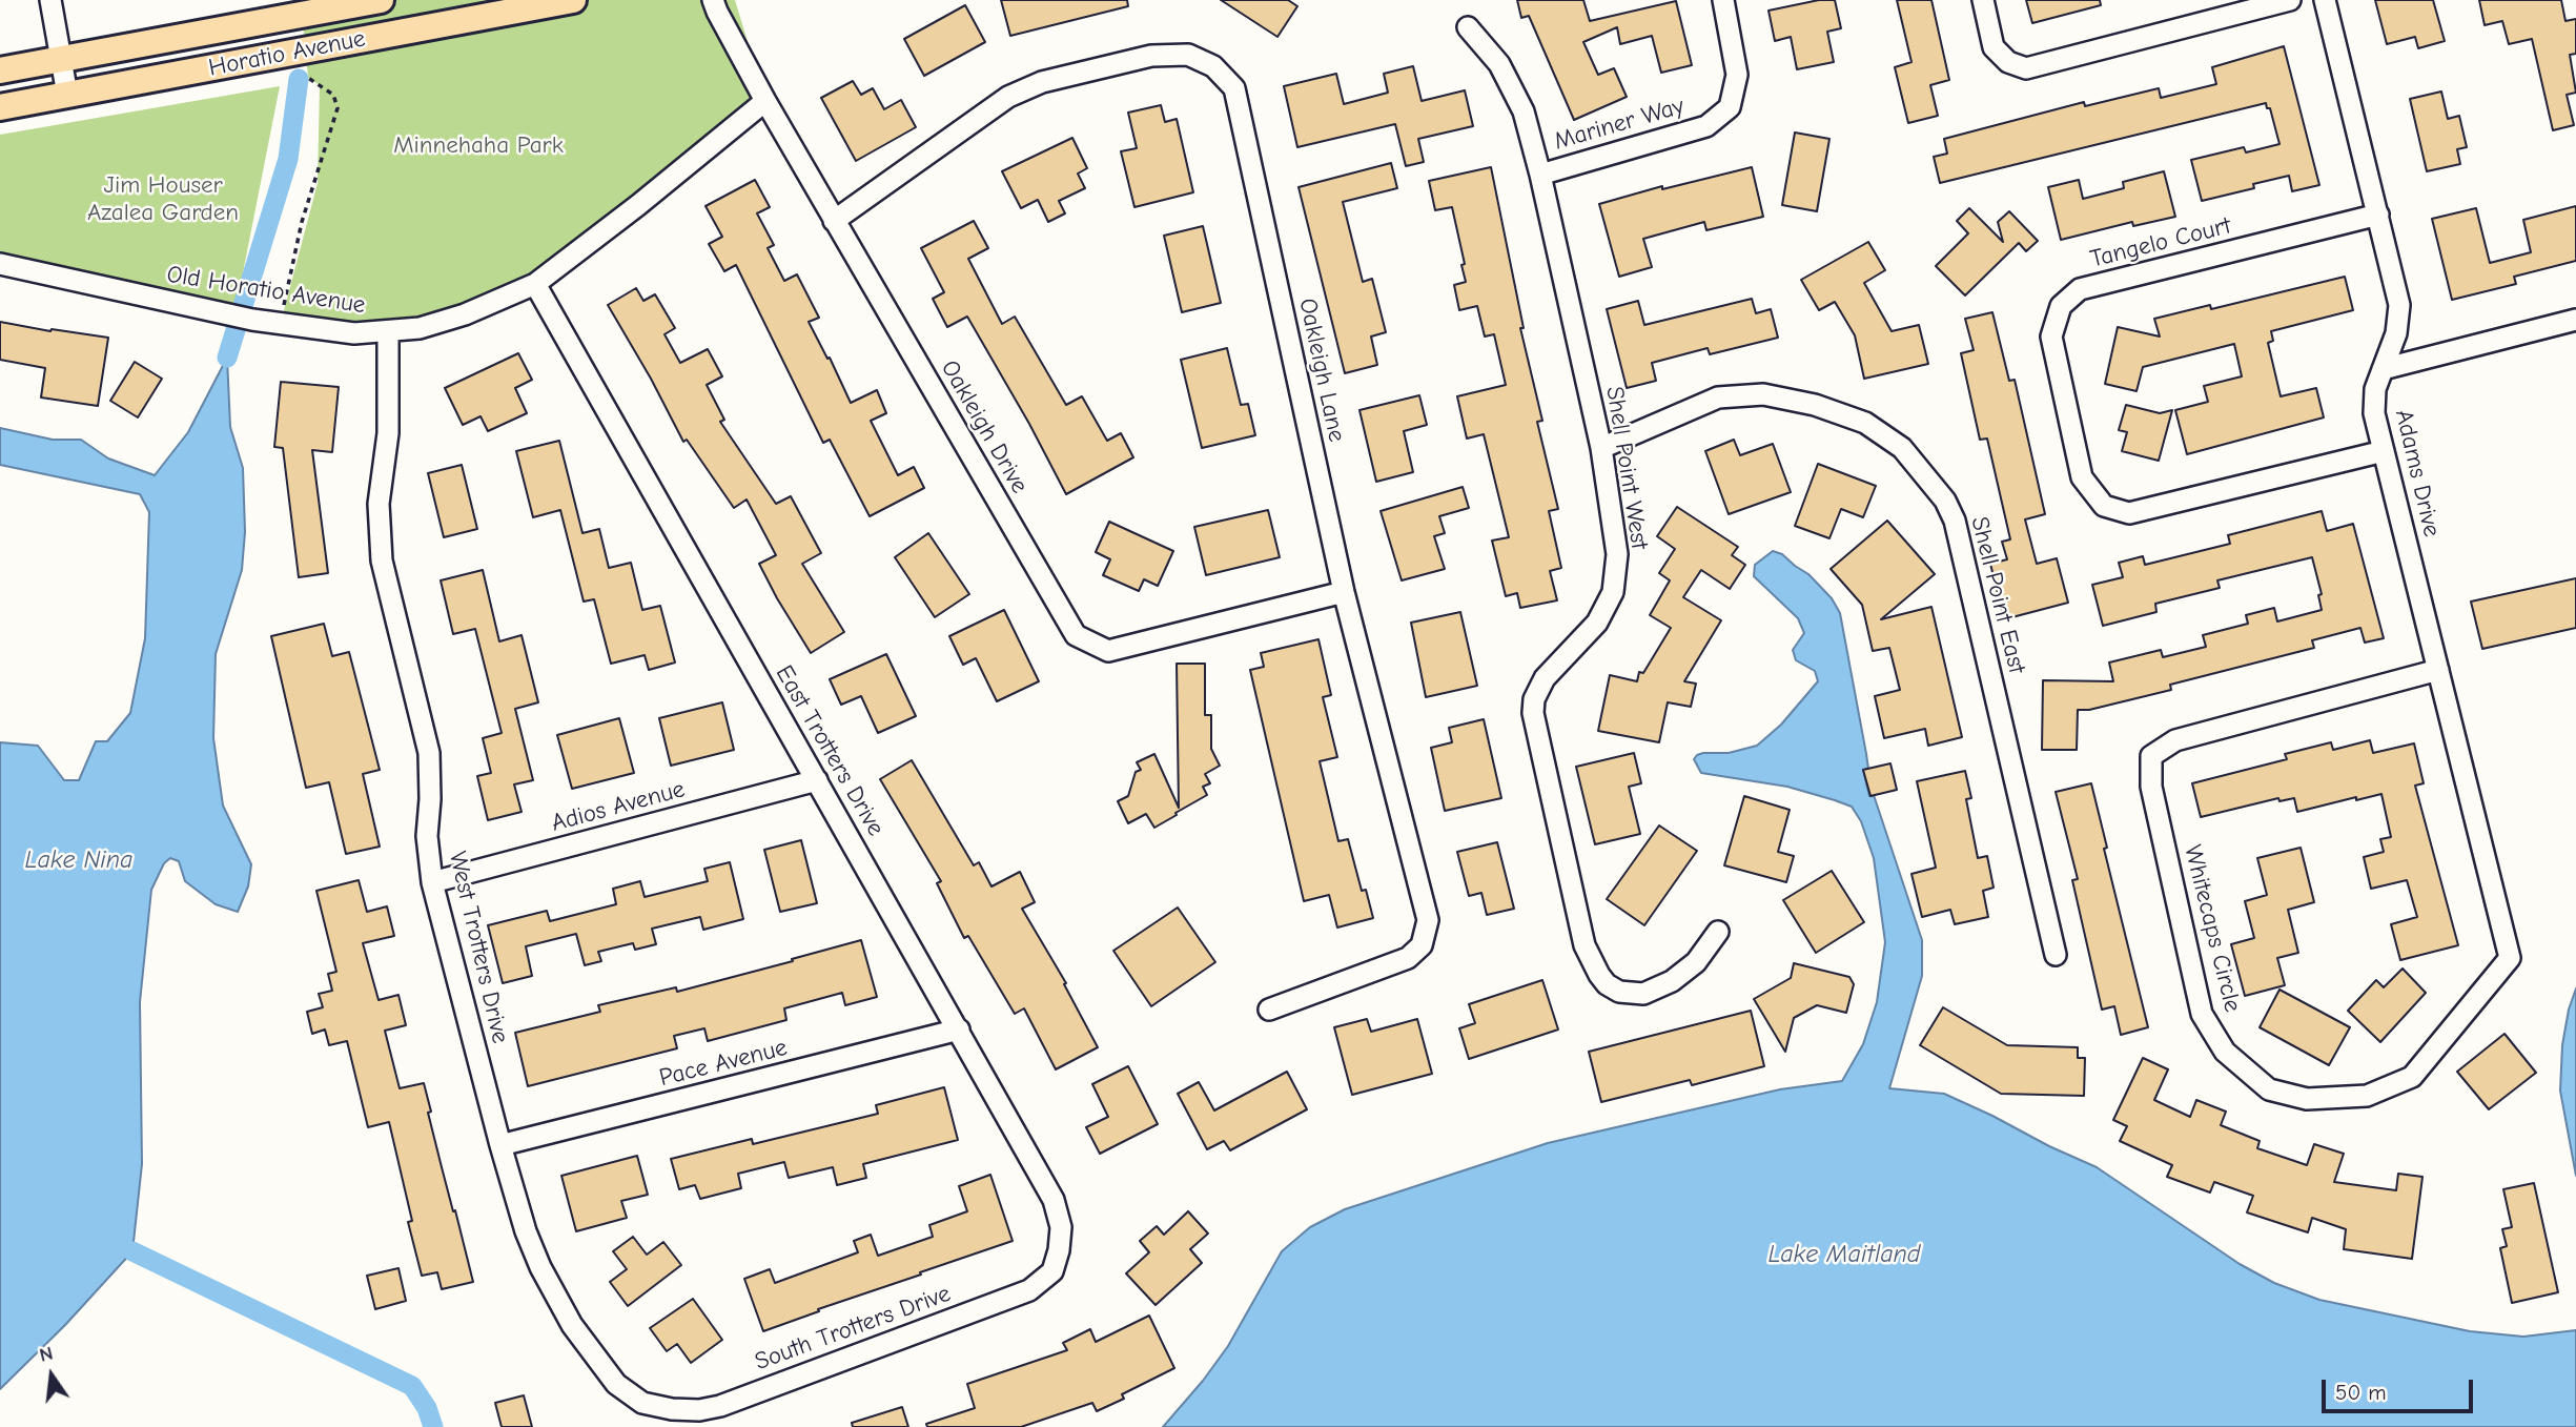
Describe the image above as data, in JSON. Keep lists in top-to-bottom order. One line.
{"streets":{"main road":["Horatio Avenue"],"street":["Mariner Way","Tangelo Court","Old Horatio Avenue","Oakleigh Lane","Oakleigh Drive","Shell Point West","Adams Drive","Shell Point East","East Trotters Drive","Adios Avenue","Whitecaps Circle","West Trotters Drive","Pace Avenue","South Trotters Drive"]},"crossings":[["Mariner Way","Shell Point West"],["Tangelo Court","Adams Drive"],["Old Horatio Avenue","Oakleigh Drive"],["Old Horatio Avenue","East Trotters Drive"],["Old Horatio Avenue","West Trotters Drive"],["Oakleigh Lane","Oakleigh Drive"],["Shell Point West","Shell Point East"],["Adams Drive","Whitecaps Circle"],["East Trotters Drive","Adios Avenue"],["East Trotters Drive","Pace Avenue"],["East Trotters Drive","South Trotters Drive"],["Adios Avenue","West Trotters Drive"],["West Trotters Drive","Pace Avenue"],["West Trotters Drive","South Trotters Drive"]],"water":["Lake Nina","Lake Maitland"],"parks":["Minnehaha Park","Jim Houser Azalea Garden"],"scale_bar":"50 m","north":"top"}
